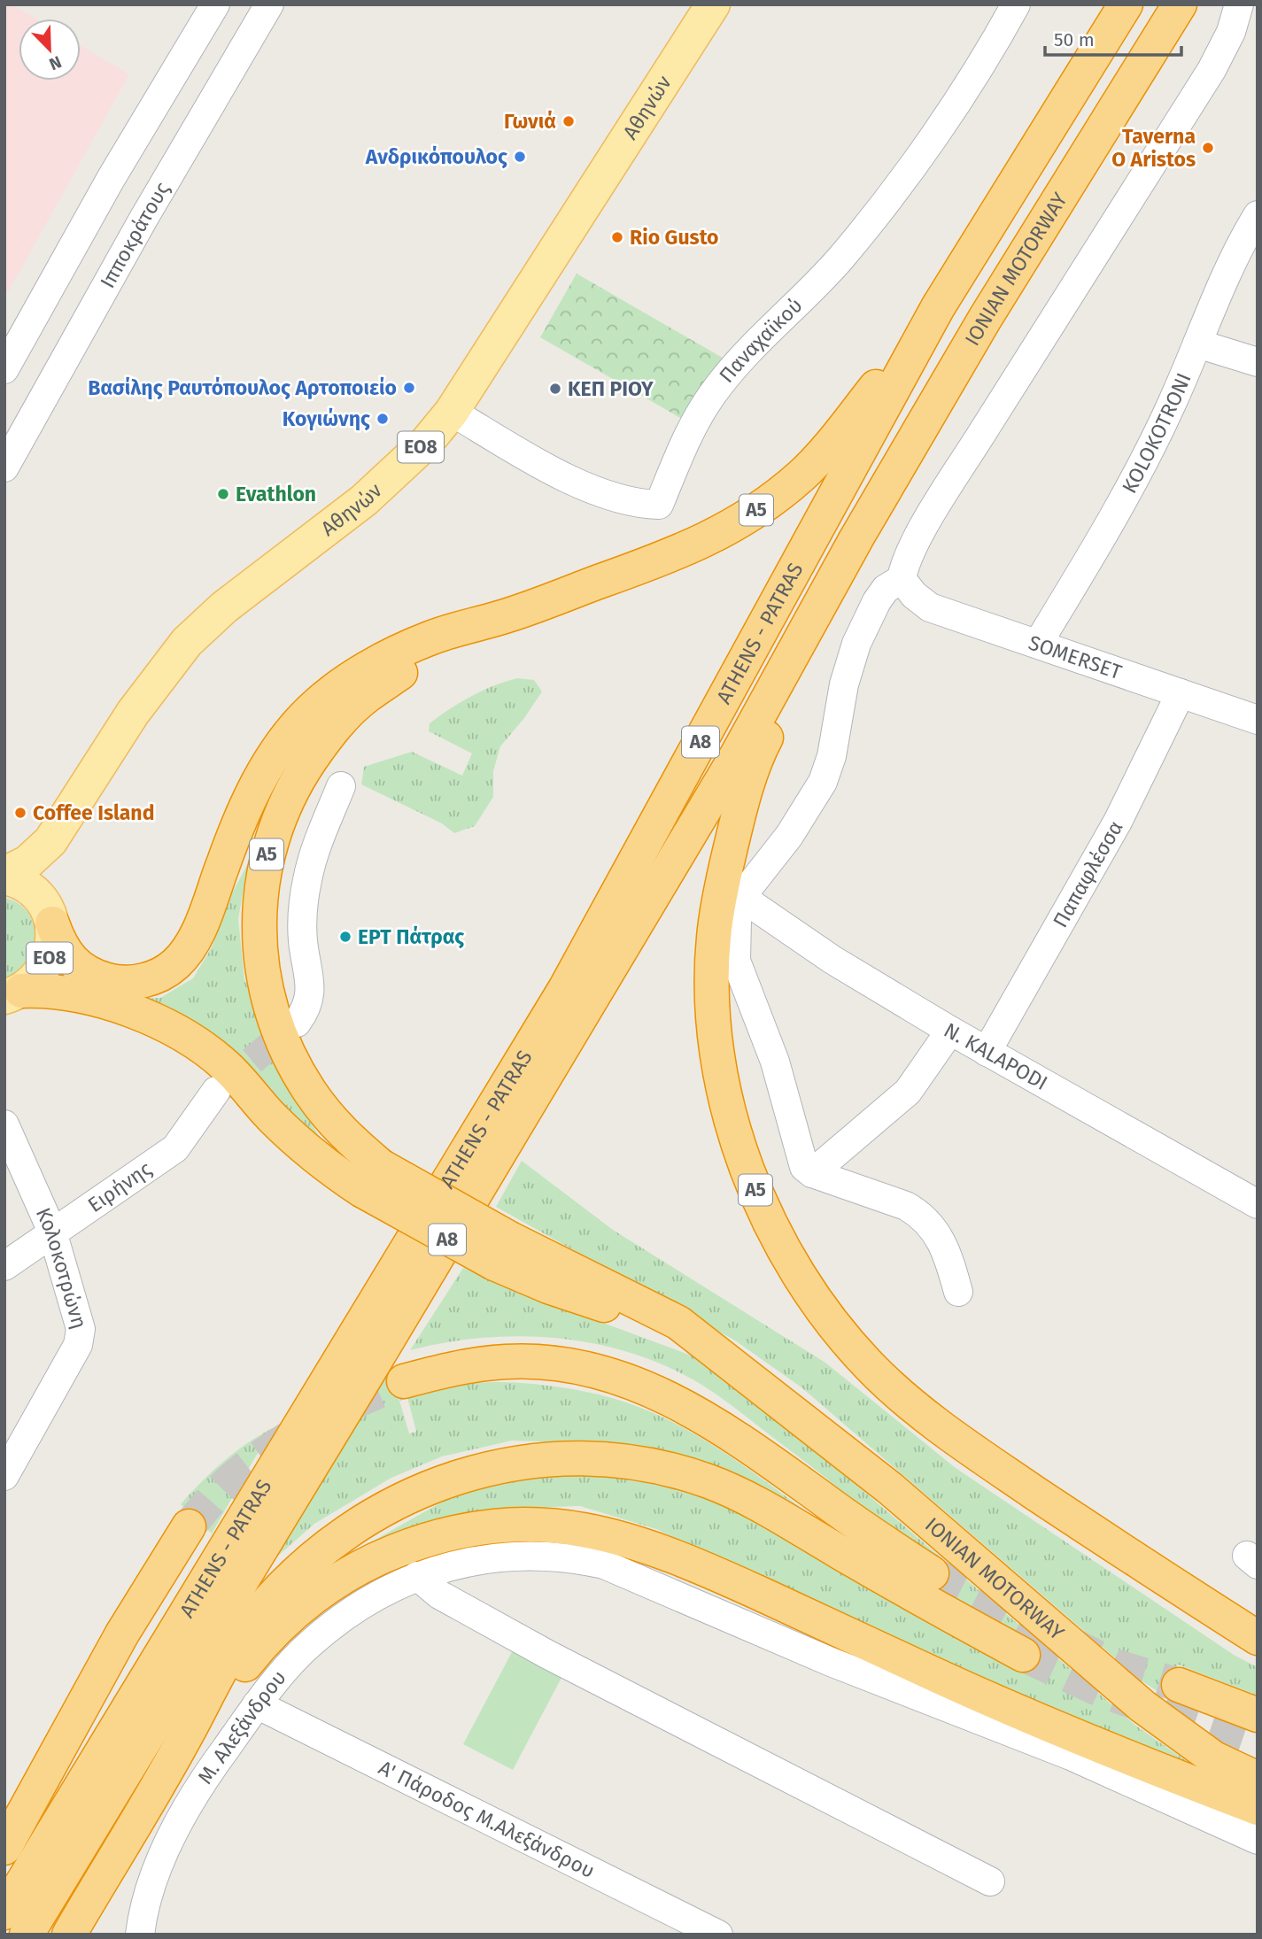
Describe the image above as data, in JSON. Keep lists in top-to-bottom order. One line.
{"streets":{"highway":["IONIAN MOTORWAY","Α5","ATHENS - PATRAS","Α8"],"main road":["Αθηνών","ΕΟ8"],"street":["Ιπποκράτους","Παναχαϊκού","KOLOKOTRONI","SOMERSET","Παπαφλέσσα","N. KALAPODI","Ειρήνης","Κολοκοτρώνη","Μ. Αλεξάνδρου","Α' Πάροδος Μ.Αλεξάνδρου"]},"crossings":[["Αθηνών","Παναχαϊκού"],["IONIAN MOTORWAY","Α5"],["IONIAN MOTORWAY","ATHENS - PATRAS"],["KOLOKOTRONI","SOMERSET"],["Α5","ATHENS - PATRAS"],["SOMERSET","Παπαφλέσσα"],["Παπαφλέσσα","N. KALAPODI"],["Ειρήνης","Κολοκοτρώνη"],["Μ. Αλεξάνδρου","Α' Πάροδος Μ.Αλεξάνδρου"]],"places":["Γωνιά","Taverna O Aristos","Ανδρικόπουλος","Rio Gusto","Βασίλης Ραυτόπουλος Αρτοποιείο","ΚΕΠ ΡΙΟΥ","Κογιώνης","Evathlon","Coffee Island","ΕΡΤ Πάτρας"],"scale_bar":"50 m","north":"bottom right"}
